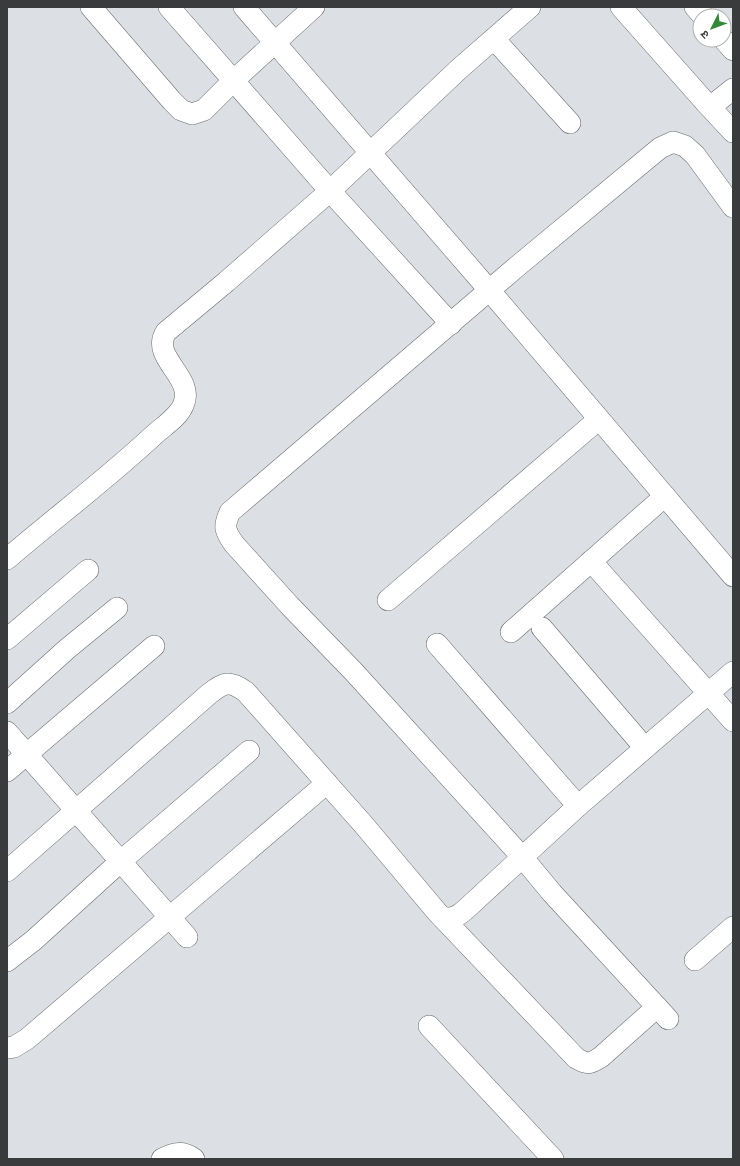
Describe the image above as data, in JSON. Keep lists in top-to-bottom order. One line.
{"north":"bottom left"}
